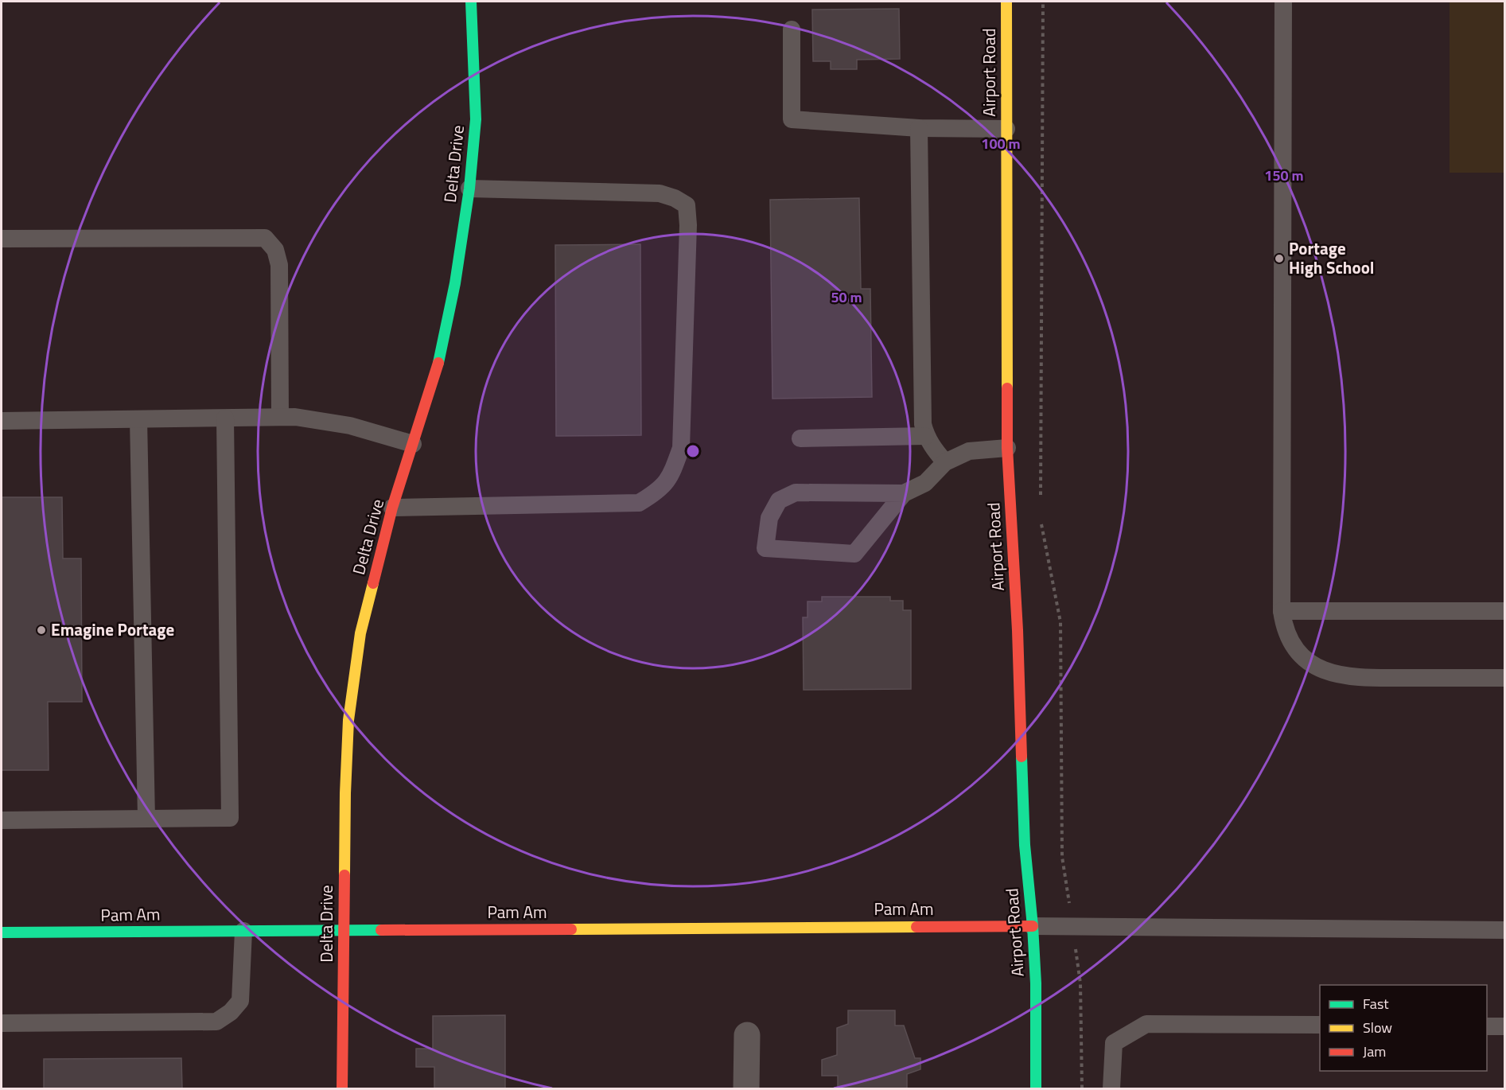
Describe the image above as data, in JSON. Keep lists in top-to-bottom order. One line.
{"streets":{"street":["Airport Road","Delta Drive","Pam Am"]},"crossings":[["Airport Road","Pam Am"],["Delta Drive","Pam Am"]],"places":["Portage High School","Emagine Portage"],"legend":["Fast","Slow","Jam"],"rings":["100 m","150 m","50 m"]}
